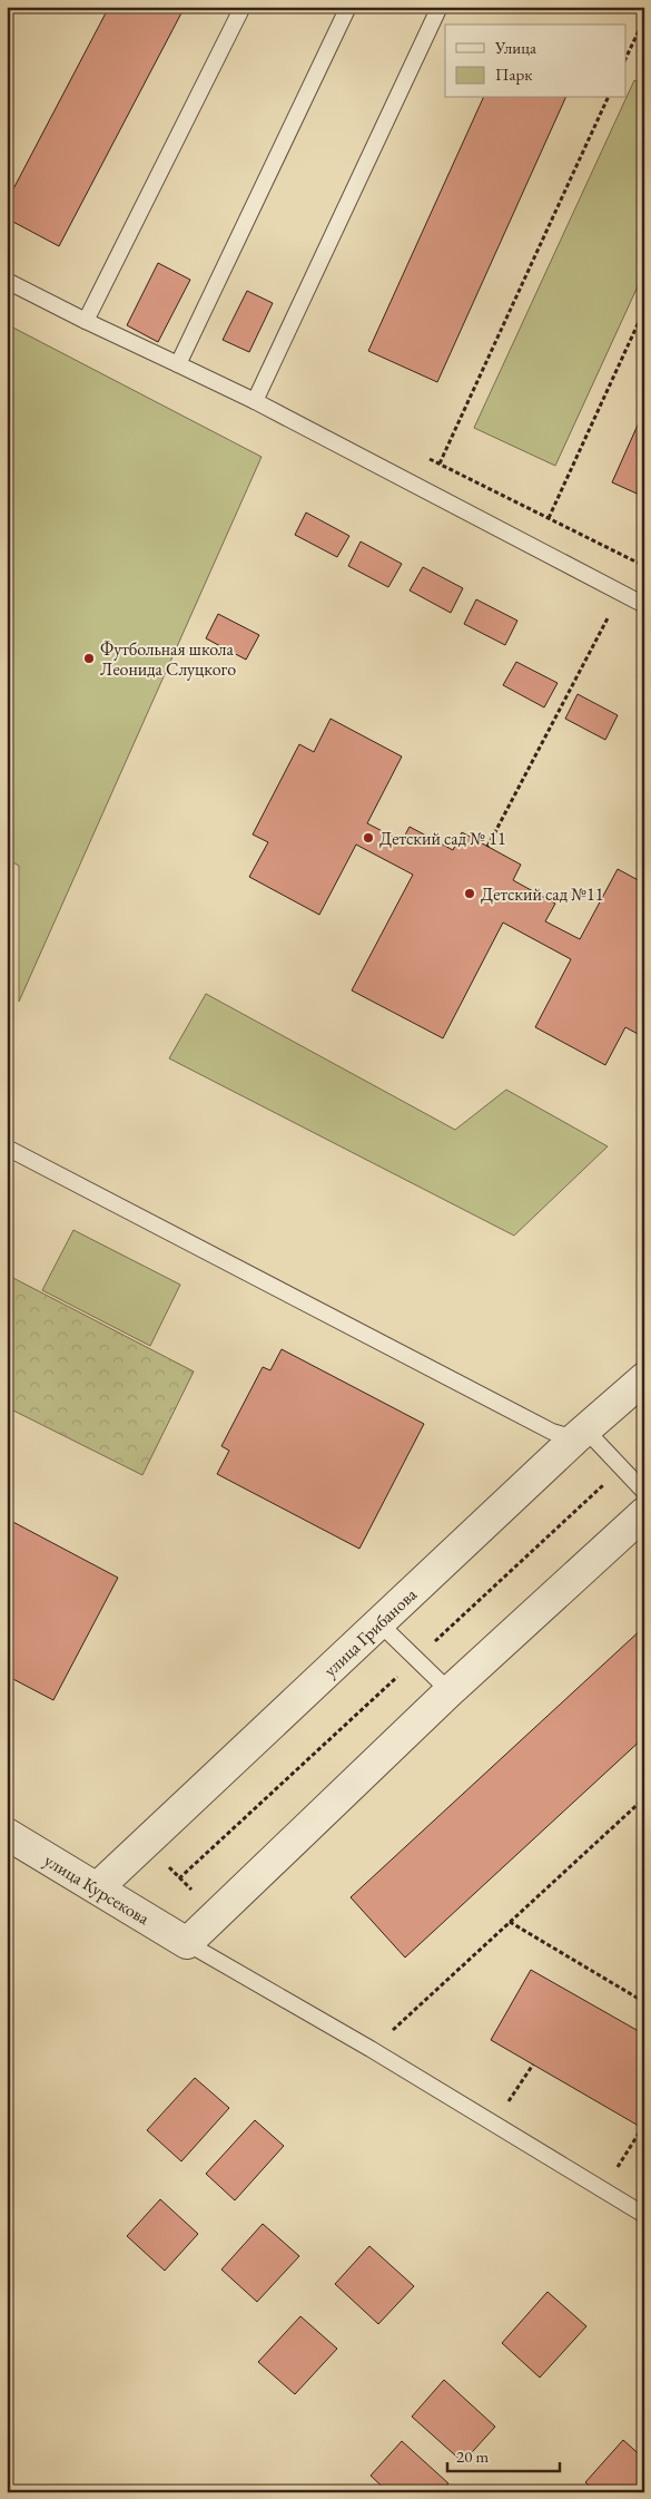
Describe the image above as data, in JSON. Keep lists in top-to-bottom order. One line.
{"streets":{"street":["улица Грибанова","улица Курсекова"]},"crossings":[["улица Грибанова","улица Курсекова"]],"places":["Футбольная школа Леонида Слуцкого","Детский сад № 11","Детский сад №11"],"legend":["Улица","Парк"],"scale_bar":"20 m"}
